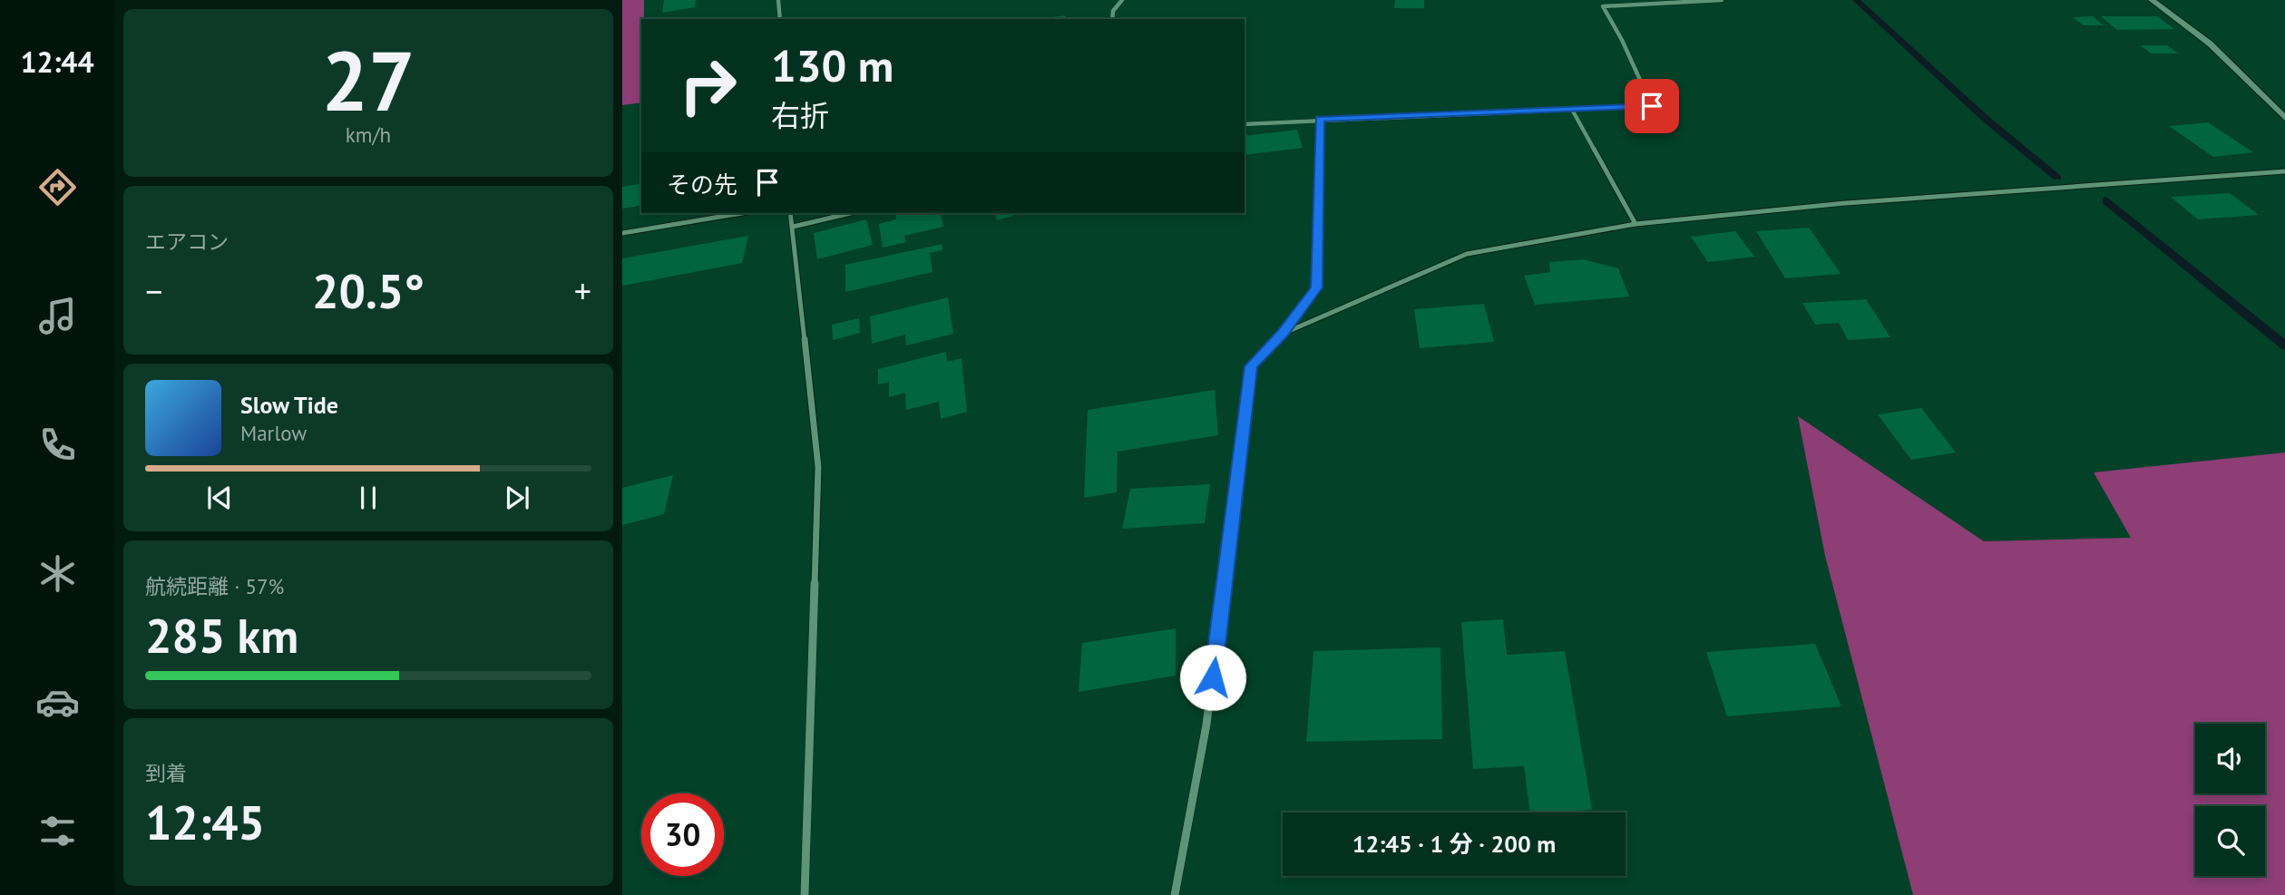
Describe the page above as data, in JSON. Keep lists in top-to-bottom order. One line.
{"page":{"tabs":"12:44","tile":[["27","km/h"],"エアコン",["航続距離 · 57%","285 km"],["到着","12:45"]],"turn":["130 m","右折"],"then":"その先","heat":["−","20.5°","+"],"song":["Slow Tide","Marlow"],"limit":"30","trip":"12:45 · 1 分 · 200 m"}}
